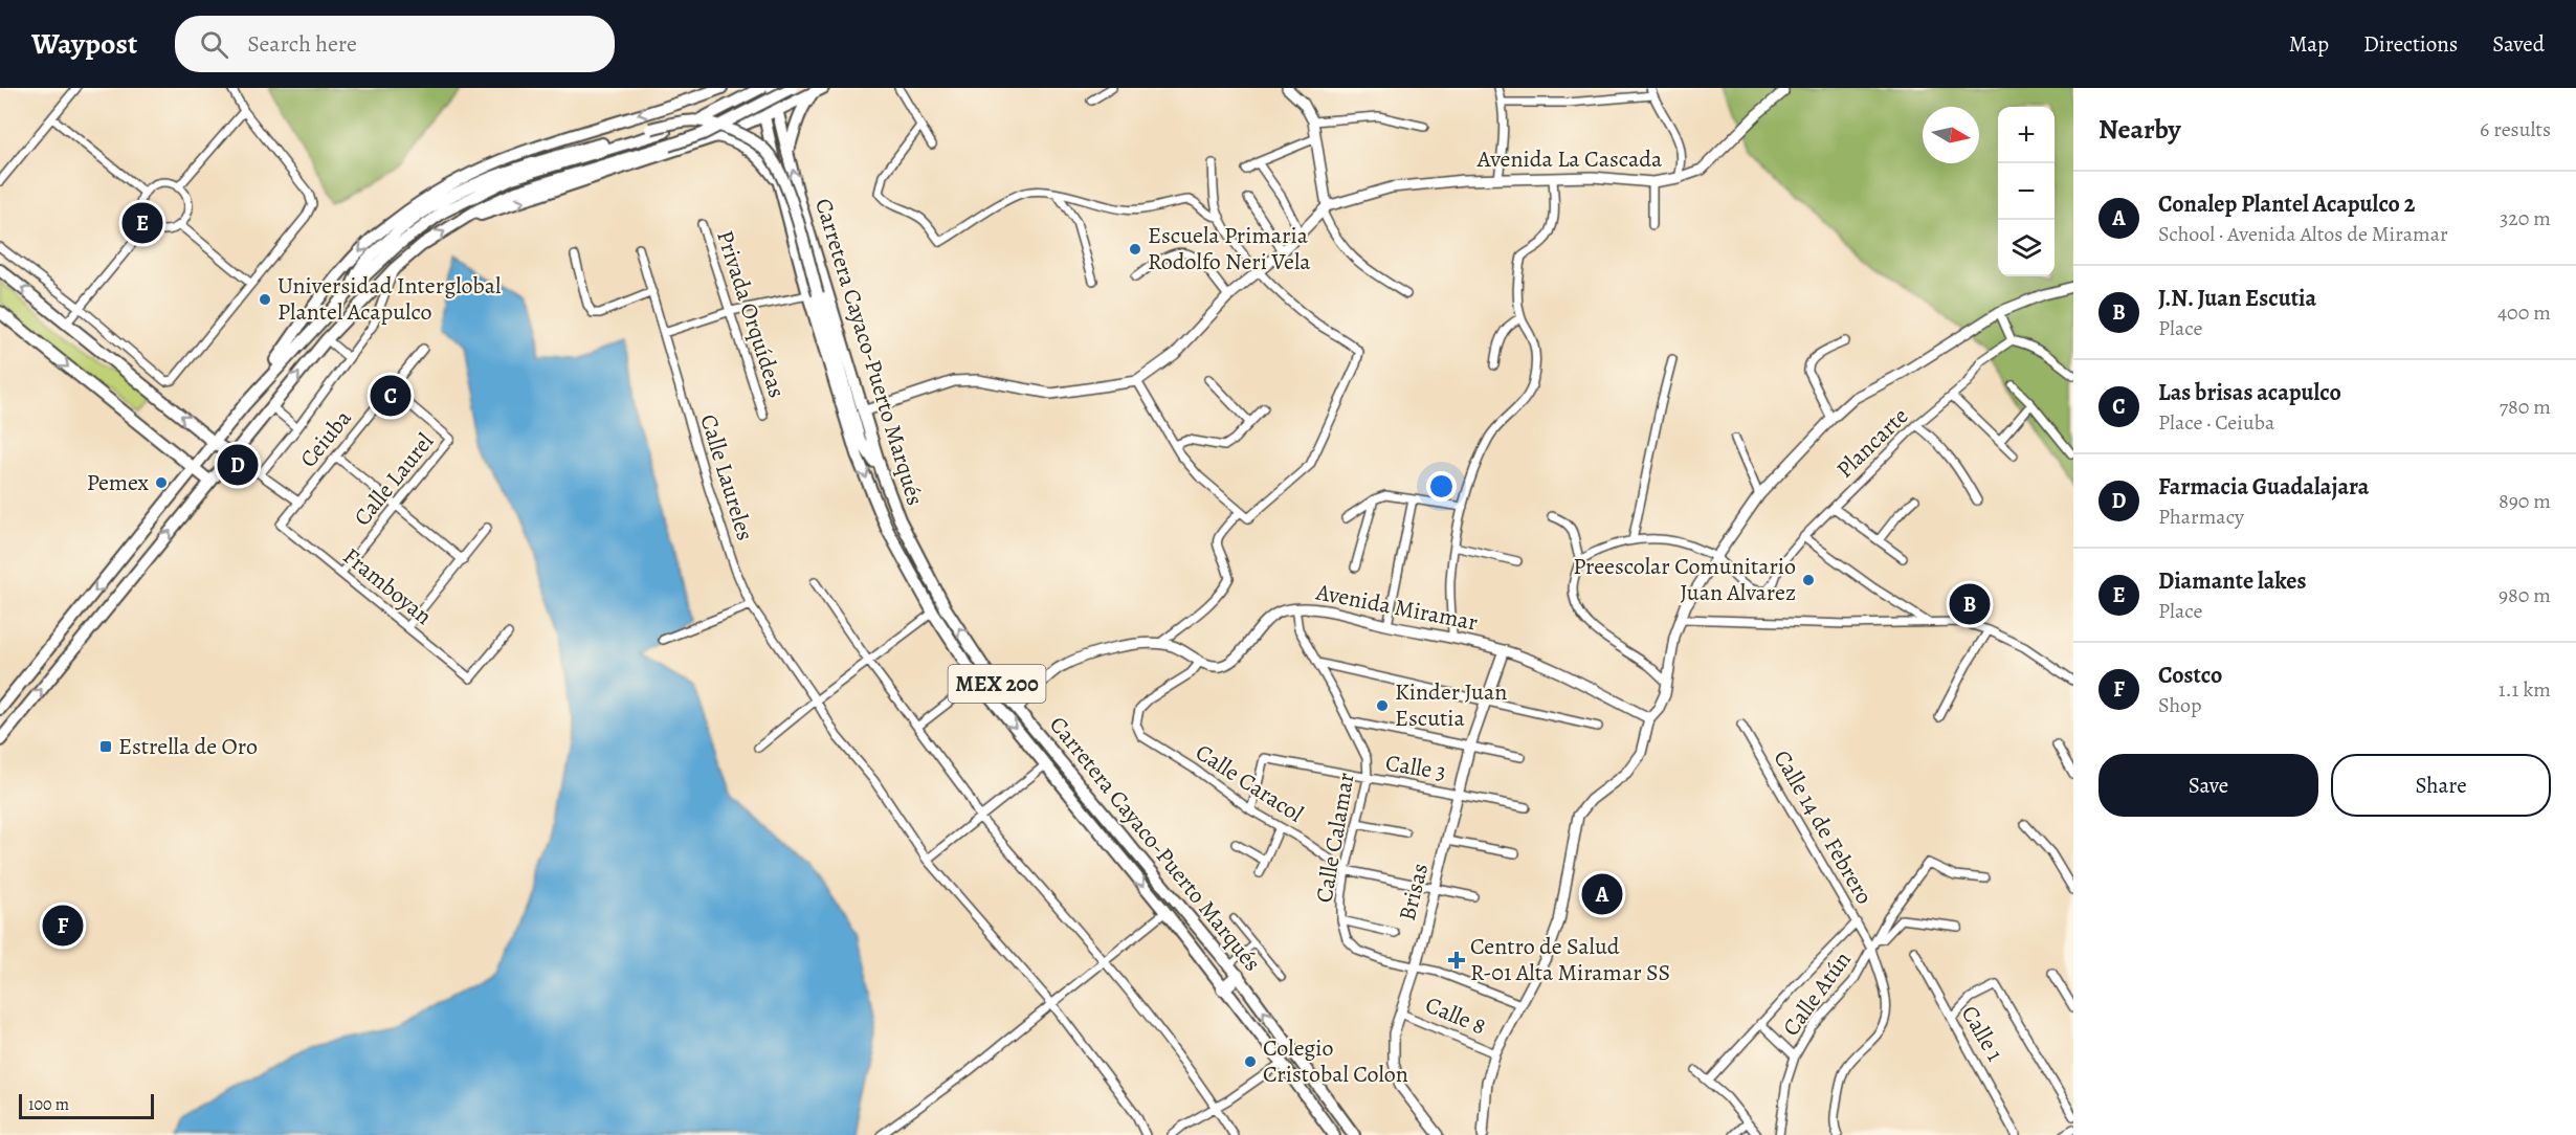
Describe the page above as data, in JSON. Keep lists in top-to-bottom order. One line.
{"streets":{"main road":["Carretera Cayaco-Puerto Marqués","MEX 200"],"street":["Avenida La Cascada","Privada Orquídeas","Ceiuba","Plancarte","Calle Laureles","Calle Laurel","Framboyan","Avenida Miramar","Calle 3","Calle Caracol","Calle 14 de Febrero","Calle Calamar","Brisas","Calle Atún","Calle 8","Calle 1"]},"crossings":[["Ceiuba","Calle Laurel"],["Ceiuba","Framboyan"],["Calle Laurel","Framboyan"],["Avenida Miramar","Calle Caracol"],["Avenida Miramar","Calle Calamar"],["Avenida Miramar","Brisas"],["Calle 3","Calle Caracol"],["Calle 3","Calle Calamar"],["Calle 3","Brisas"],["Calle Caracol","Calle Calamar"],["Calle Caracol","Brisas"],["Calle 14 de Febrero","Calle Atún"],["Calle Calamar","Brisas"],["Brisas","Calle 8"]],"places":{"other":["Escuela Primaria Rodolfo Neri Vela","Universidad Interglobal Plantel Acapulco","Pemex","Preescolar Comunitario Juan Alvarez","Kinder Juan Escutia","Colegio Cristobal Colon"],"transit":["Estrella de Oro"],"health":["Centro de Salud R-01 Alta Miramar SS"]},"scale_bar":"100 m","north":"right","page":{"header":"Waypost","search":"Search here","nav":["Map","Directions","Saved"],"heading":["Nearby","6 results"],"map_buttons":["+","−"],"list":[{"mark":"A","name":"Conalep Plantel Acapulco 2","note":"School · Avenida Altos de Miramar","value":"320 m"},{"mark":"B","name":"J.N. Juan Escutia","note":"Place","value":"400 m"},{"mark":"C","name":"Las brisas acapulco","note":"Place · Ceiuba","value":"780 m"},{"mark":"D","name":"Farmacia Guadalajara","note":"Pharmacy","value":"890 m"},{"mark":"E","name":"Diamante lakes","note":"Place","value":"980 m"},{"mark":"F","name":"Costco","note":"Shop","value":"1.1 km"}],"pins":["E","C","D","B","A","F"],"buttons":["Save","Share"],"scale":"100 m"}}
